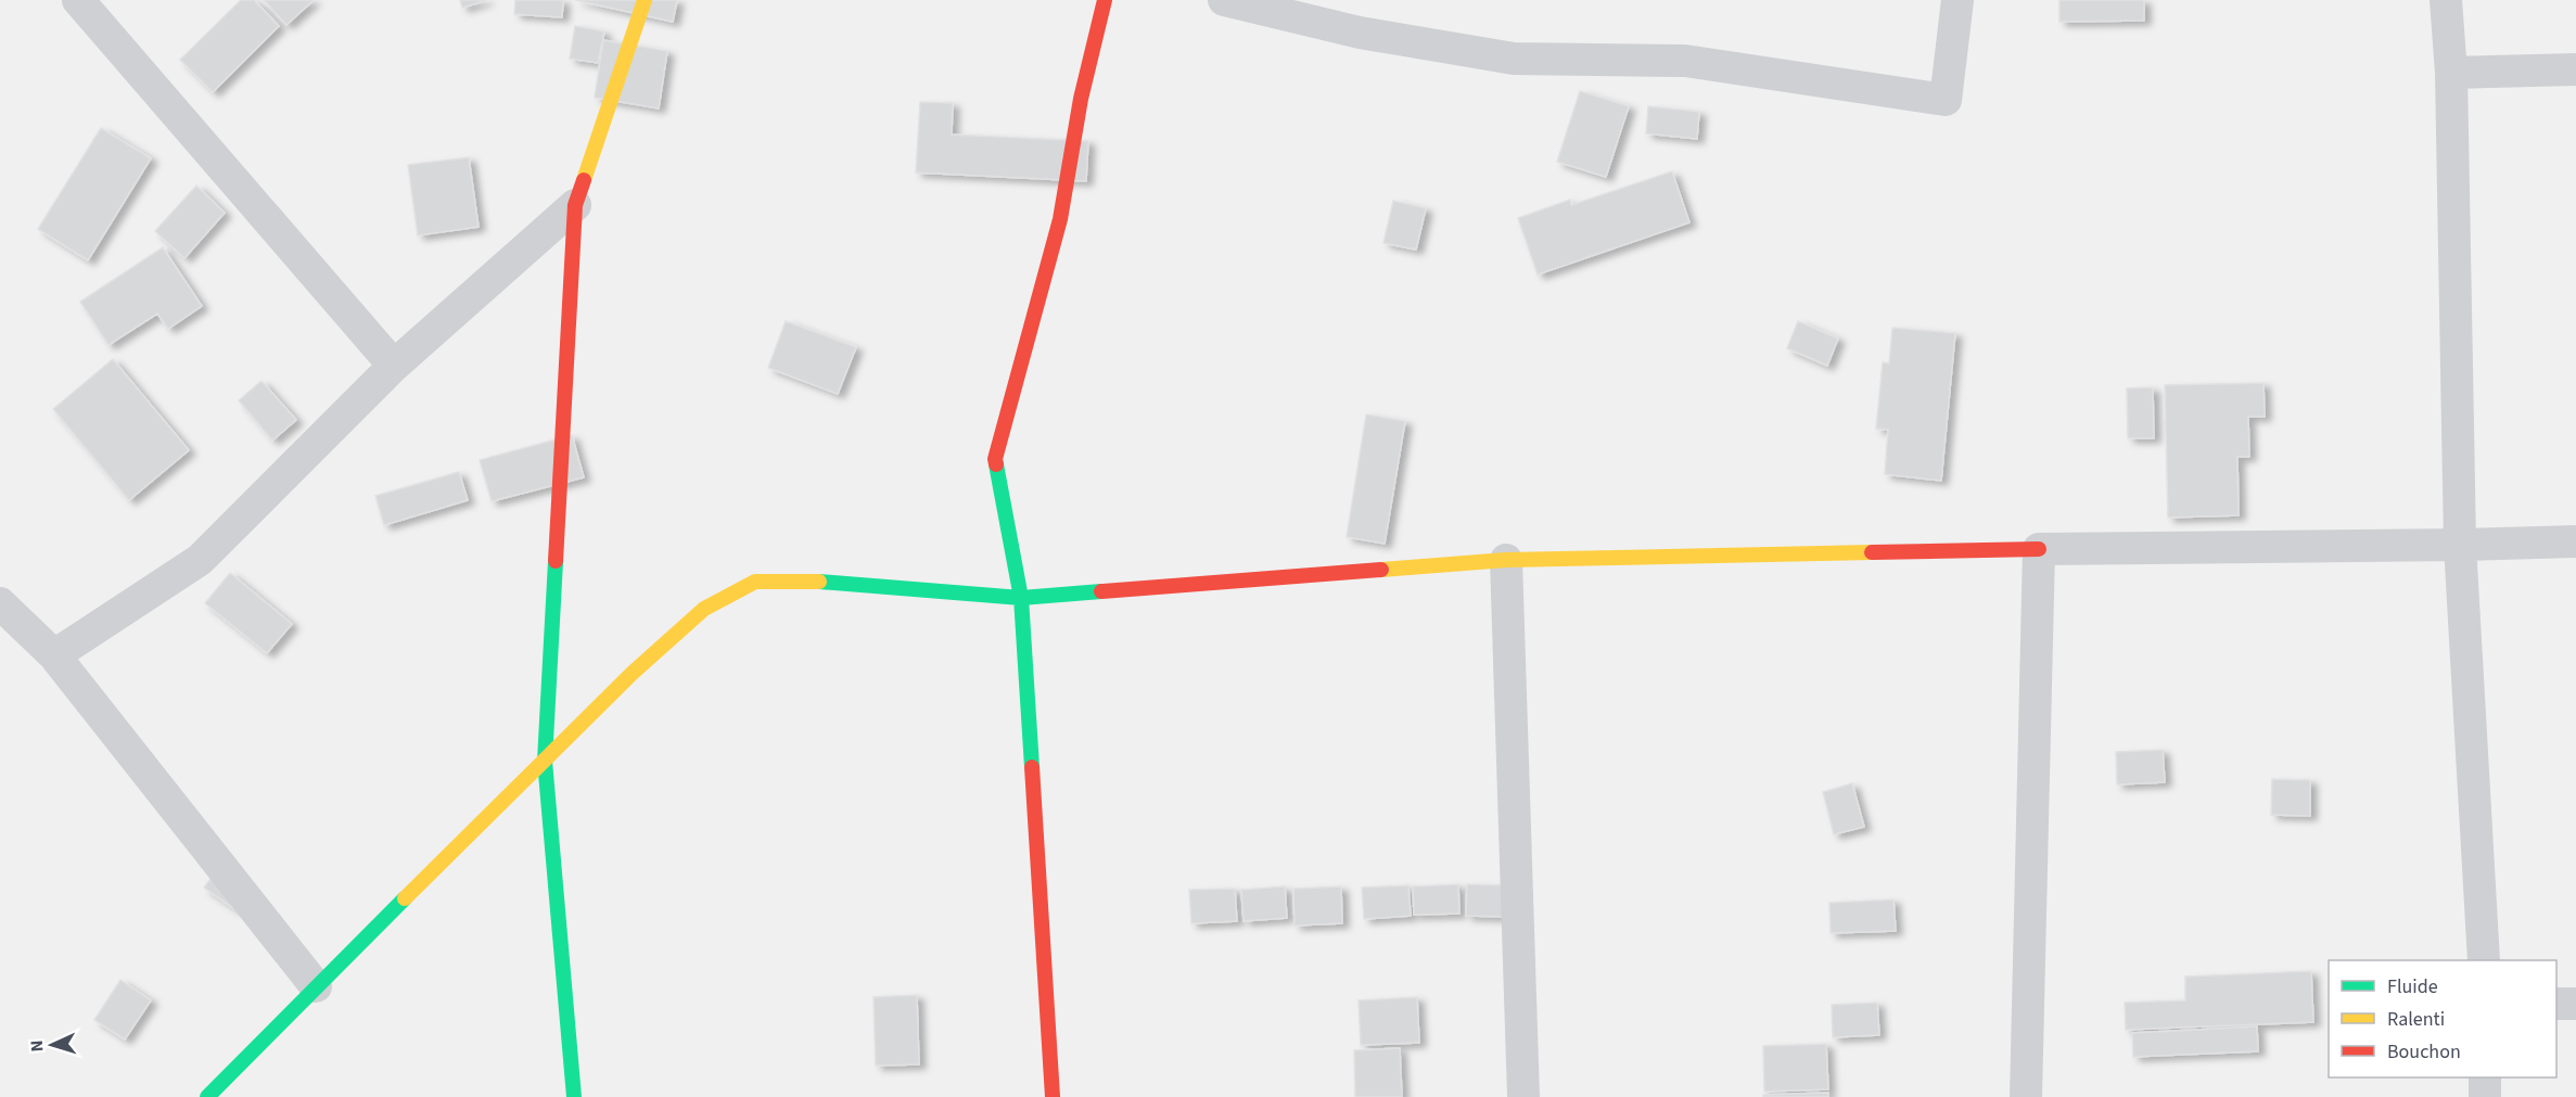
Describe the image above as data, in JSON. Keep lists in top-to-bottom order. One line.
{"legend":["Fluide","Ralenti","Bouchon"],"north":"left"}
